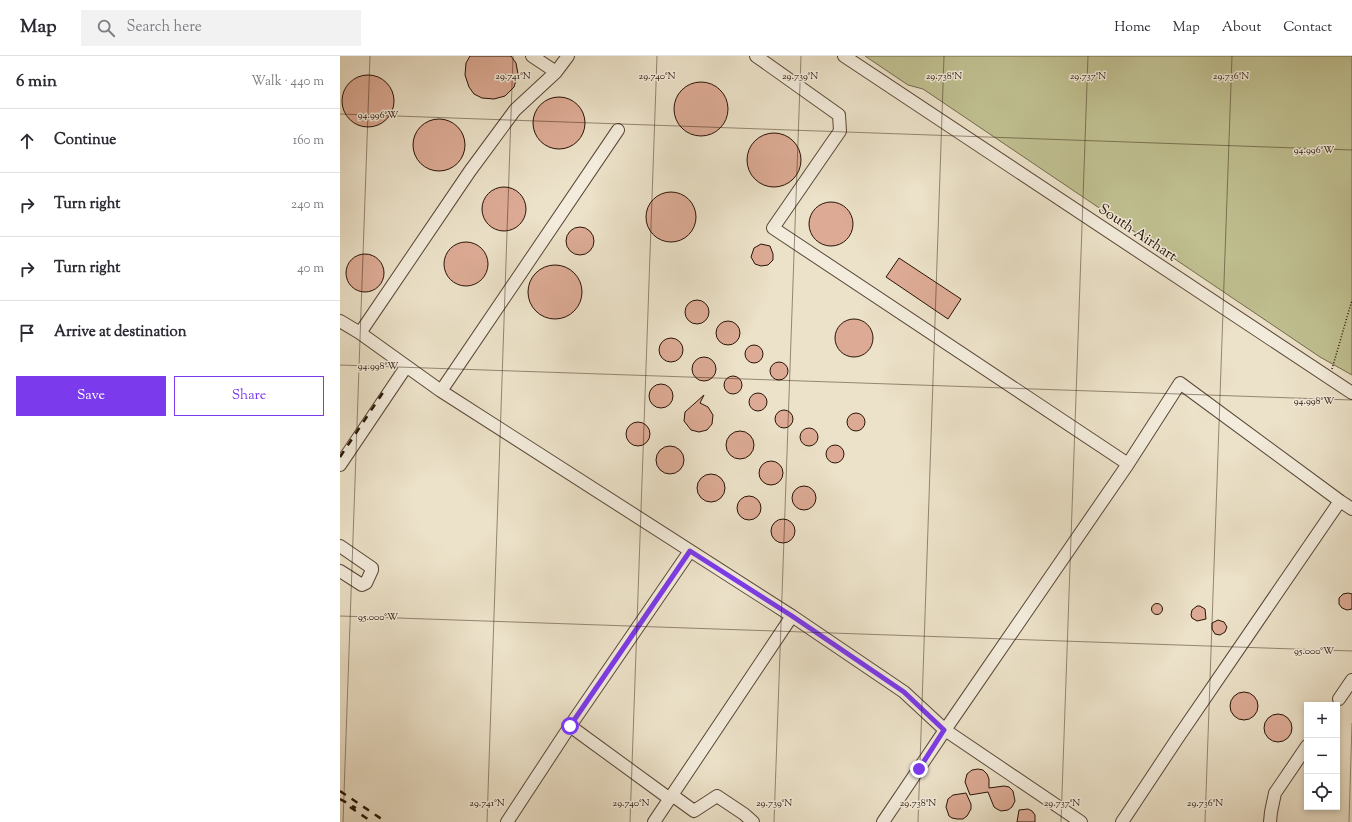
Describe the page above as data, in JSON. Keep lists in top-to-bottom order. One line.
{"streets":{"street":["South Airhart"]},"page":{"header":"Map","search":"Search here","nav":["Home","Map","About","Contact"],"heading":["6 min","Walk · 440 m"],"list":[["Continue","160 m"],["Turn right","240 m"],["Turn right","40 m"],"Arrive at destination"],"buttons":["Save","Share"],"map_buttons":["+","−"]},"coordinates":["29.741°N","29.740°N","29.739°N","29.738°N","29.737°N","29.736°N","94.996°W","94.998°W","95.000°W"]}
